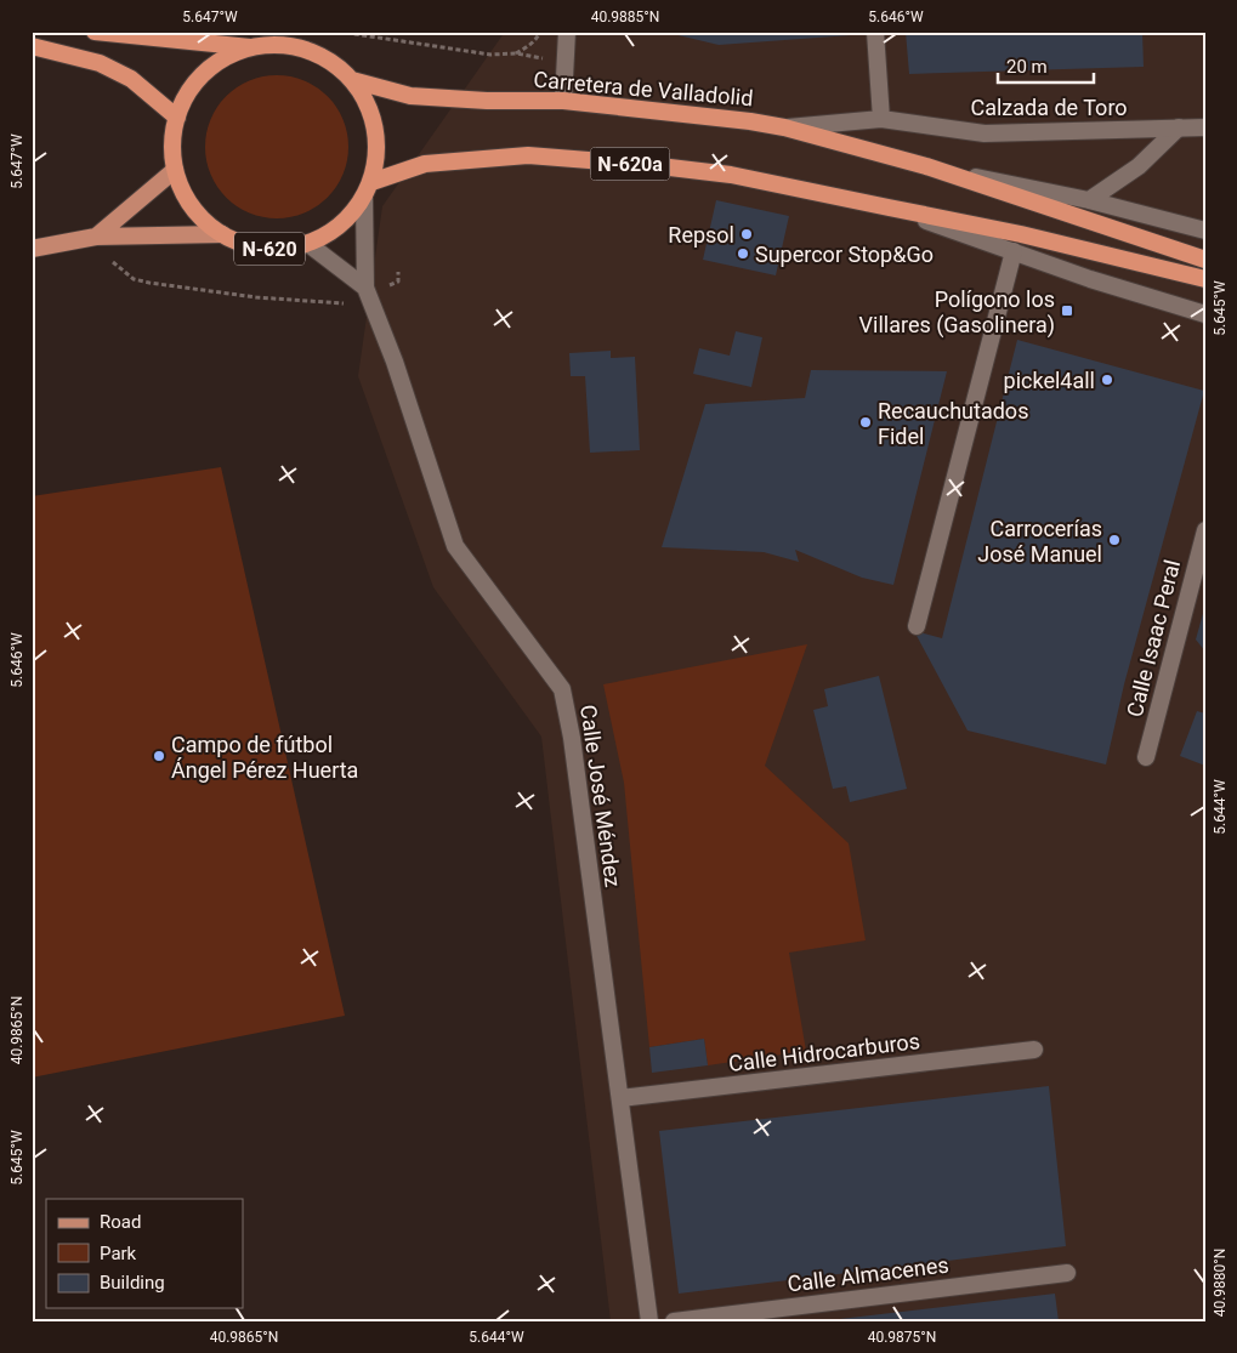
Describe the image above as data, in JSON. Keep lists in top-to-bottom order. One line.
{"streets":{"highway":["Carretera de Valladolid","N-620a","N-620"],"street":["Calzada de Toro","Calle Isaac Peral","Calle José Méndez","Calle Hidrocarburos","Calle Almacenes"]},"crossings":[["Carretera de Valladolid","Calzada de Toro"],["Carretera de Valladolid","N-620a"],["Carretera de Valladolid","N-620"],["Carretera de Valladolid","Calle José Méndez"],["N-620a","N-620"],["N-620a","Calle José Méndez"],["N-620","Calle José Méndez"],["Calle José Méndez","Calle Hidrocarburos"]],"places":{"other":["Repsol","Supercor Stop&Go","pickel4all","Recauchutados Fidel","Carrocerías José Manuel","Campo de fútbol Ángel Pérez Huerta"],"transit":["Polígono los Villares (Gasolinera)"]},"legend":["Road","Park","Building"],"scale_bar":"20 m","coordinates":["5.647°W","40.9885°N","5.646°W","5.645°W","5.644°W","40.9865°N","40.9880°N","40.9875°N"]}
